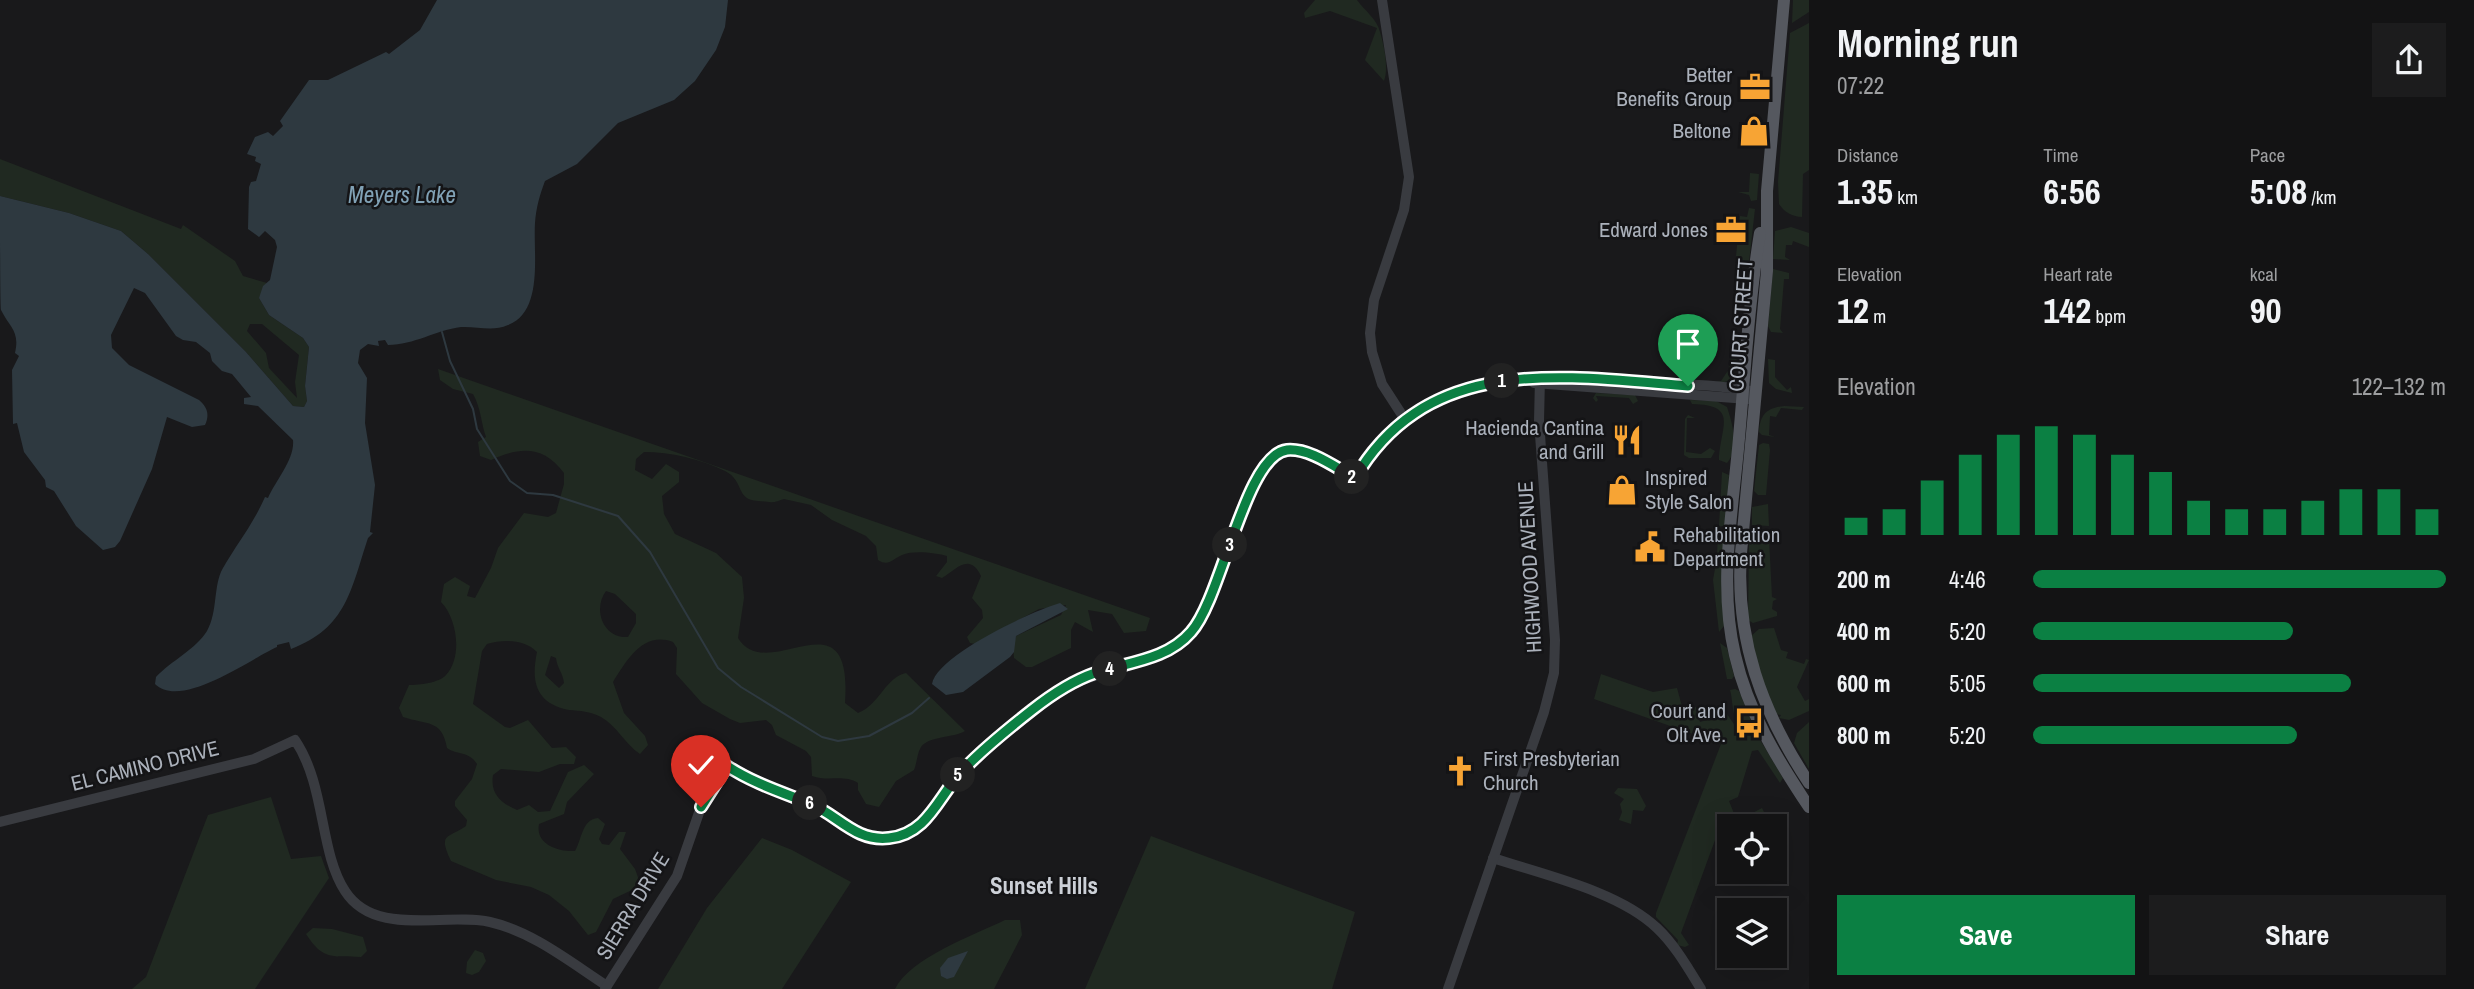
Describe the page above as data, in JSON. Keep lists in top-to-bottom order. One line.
{"streets":{"main road":["COURT STREET"],"street":["HIGHWOOD AVENUE","EL CAMINO DRIVE","SIERRA DRIVE"]},"crossings":[["EL CAMINO DRIVE","SIERRA DRIVE"]],"districts":["Sunset Hills"],"water":["Meyers Lake"],"places":{"office":["Better Benefits Group","Edward Jones"],"shop":["Beltone","Inspired Style Salon"],"restaurant":["Hacienda Cantina and Grill"],"public building":["Rehabilitation Department"],"bus stop":["Court and Olt Ave."],"church":["First Presbyterian Church"]},"page":{"heading":["Morning run","07:22"],"stats":[["Distance","1.35 km"],["Time","6:56"],["Pace","5:08 /km"],["Elevation","12 m"],["Heart rate","142 bpm"],["kcal","90"]],"chart":["Elevation","122–132 m"],"pins":["1","2","3","4","5","6"],"list":[{"name":"200 m","note":"4:46"},{"name":"400 m","note":"5:20"},{"name":"600 m","note":"5:05"},{"name":"800 m","note":"5:20"}],"buttons":["Save","Share"]}}
